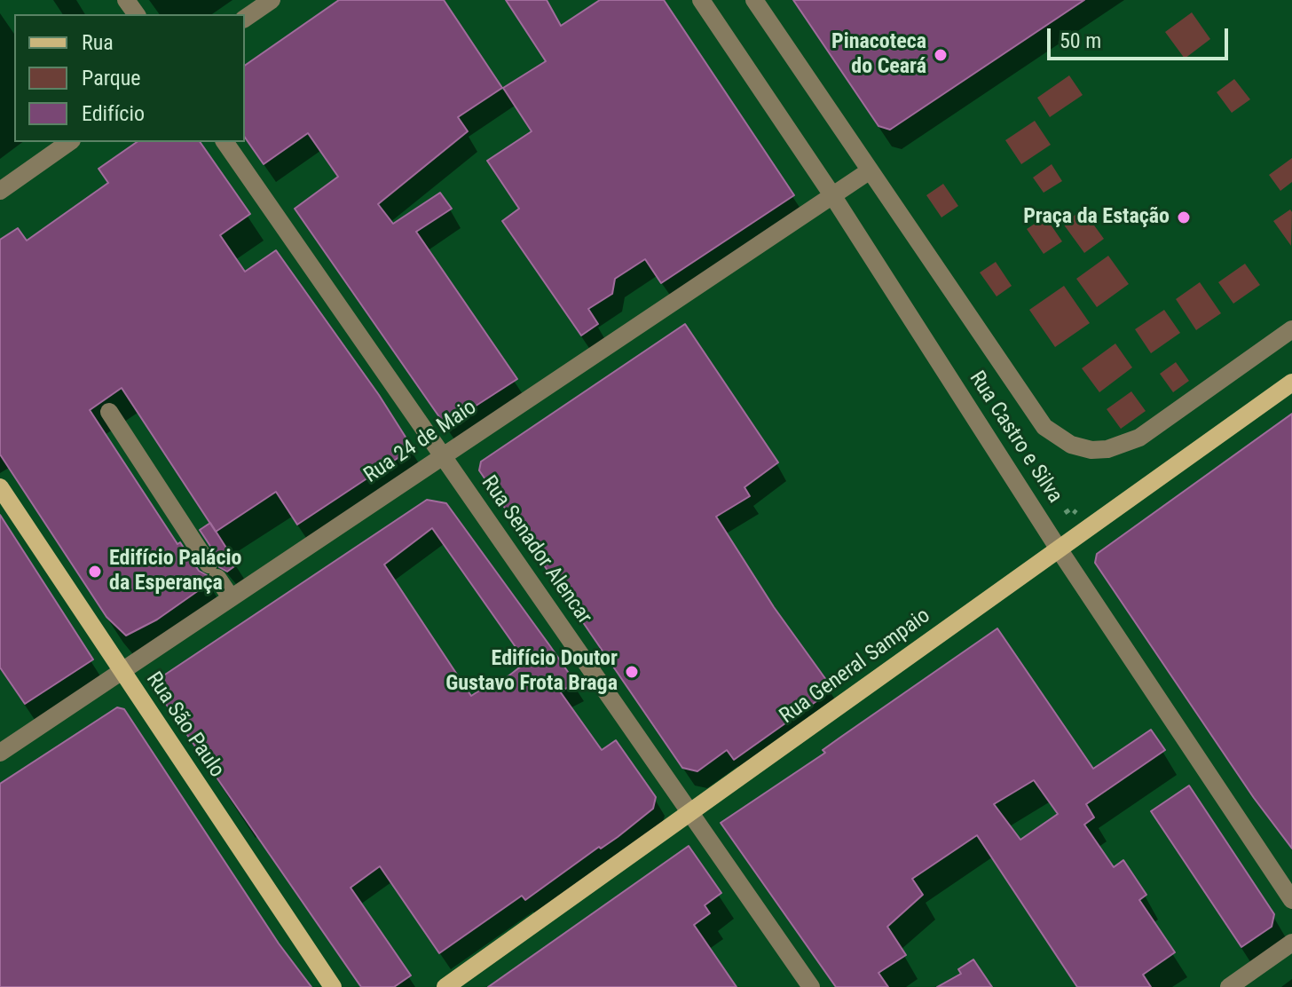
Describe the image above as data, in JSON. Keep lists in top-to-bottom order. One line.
{"streets":{"main road":["Rua General Sampaio","Rua São Paulo"],"street":["Rua Castro e Silva","Rua 24 de Maio","Rua Senador Alencar"]},"crossings":[["Rua Castro e Silva","Rua 24 de Maio"],["Rua Castro e Silva","Rua General Sampaio"],["Rua 24 de Maio","Rua Senador Alencar"],["Rua 24 de Maio","Rua São Paulo"],["Rua Senador Alencar","Rua General Sampaio"]],"places":["Pinacoteca do Ceará","Praça da Estação","Edifício Palácio da Esperança","Edifício Doutor Gustavo Frota Braga"],"legend":["Rua","Parque","Edifício"],"scale_bar":"50 m"}
